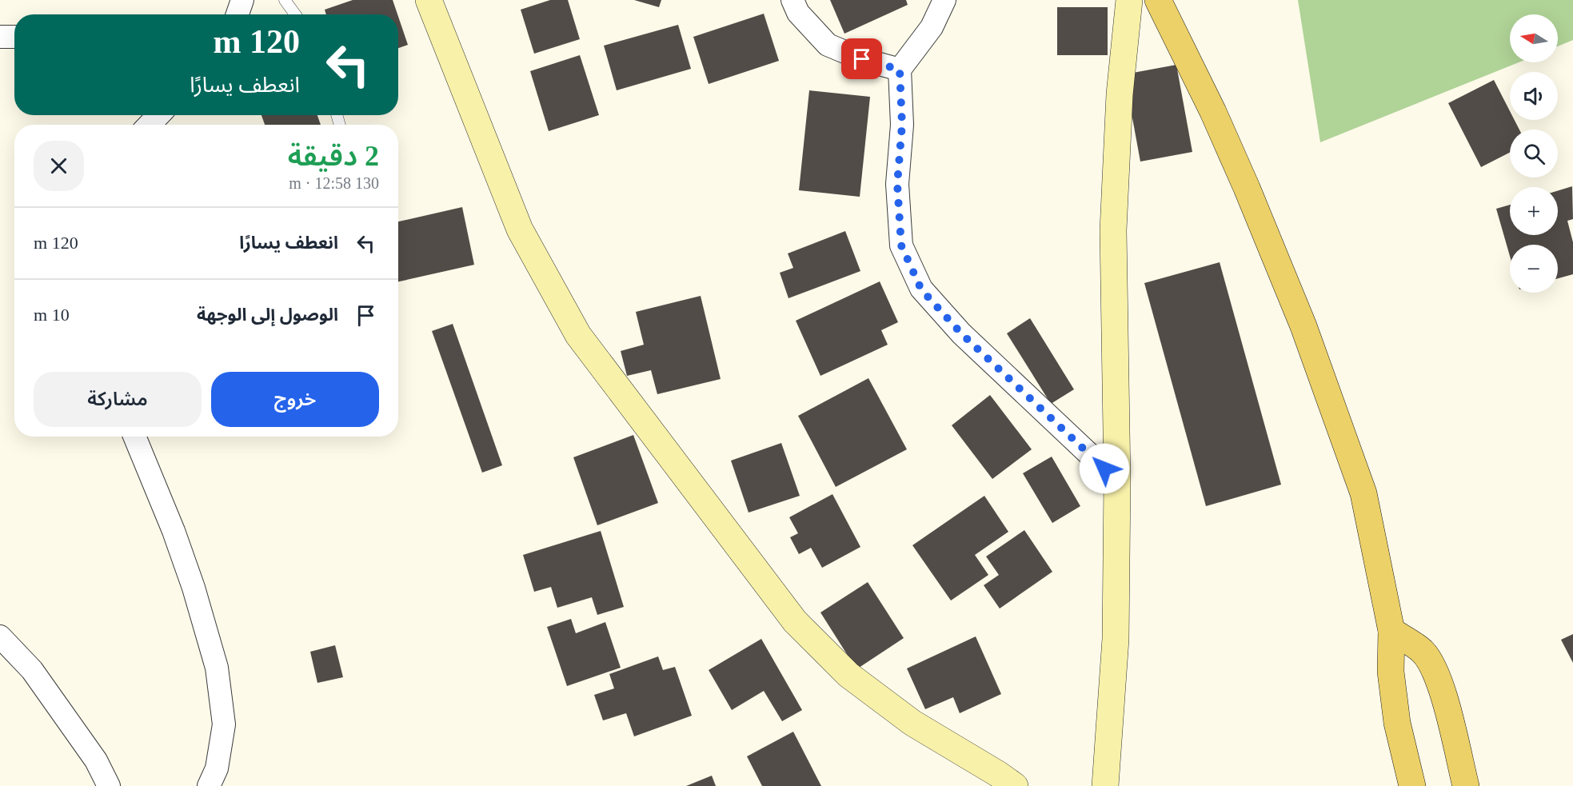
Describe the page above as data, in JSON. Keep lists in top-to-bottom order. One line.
{"north":"left","page":{"map_buttons":["+","−"],"turn":["120 m","انعطف يسارًا"],"heading":["2 دقيقة","130 m · 12:58"],"list":[{"name":"انعطف يسارًا","value":"120 m"},{"name":"الوصول إلى الوجهة","value":"10 m"}],"buttons":["خروج","مشاركة"]}}
